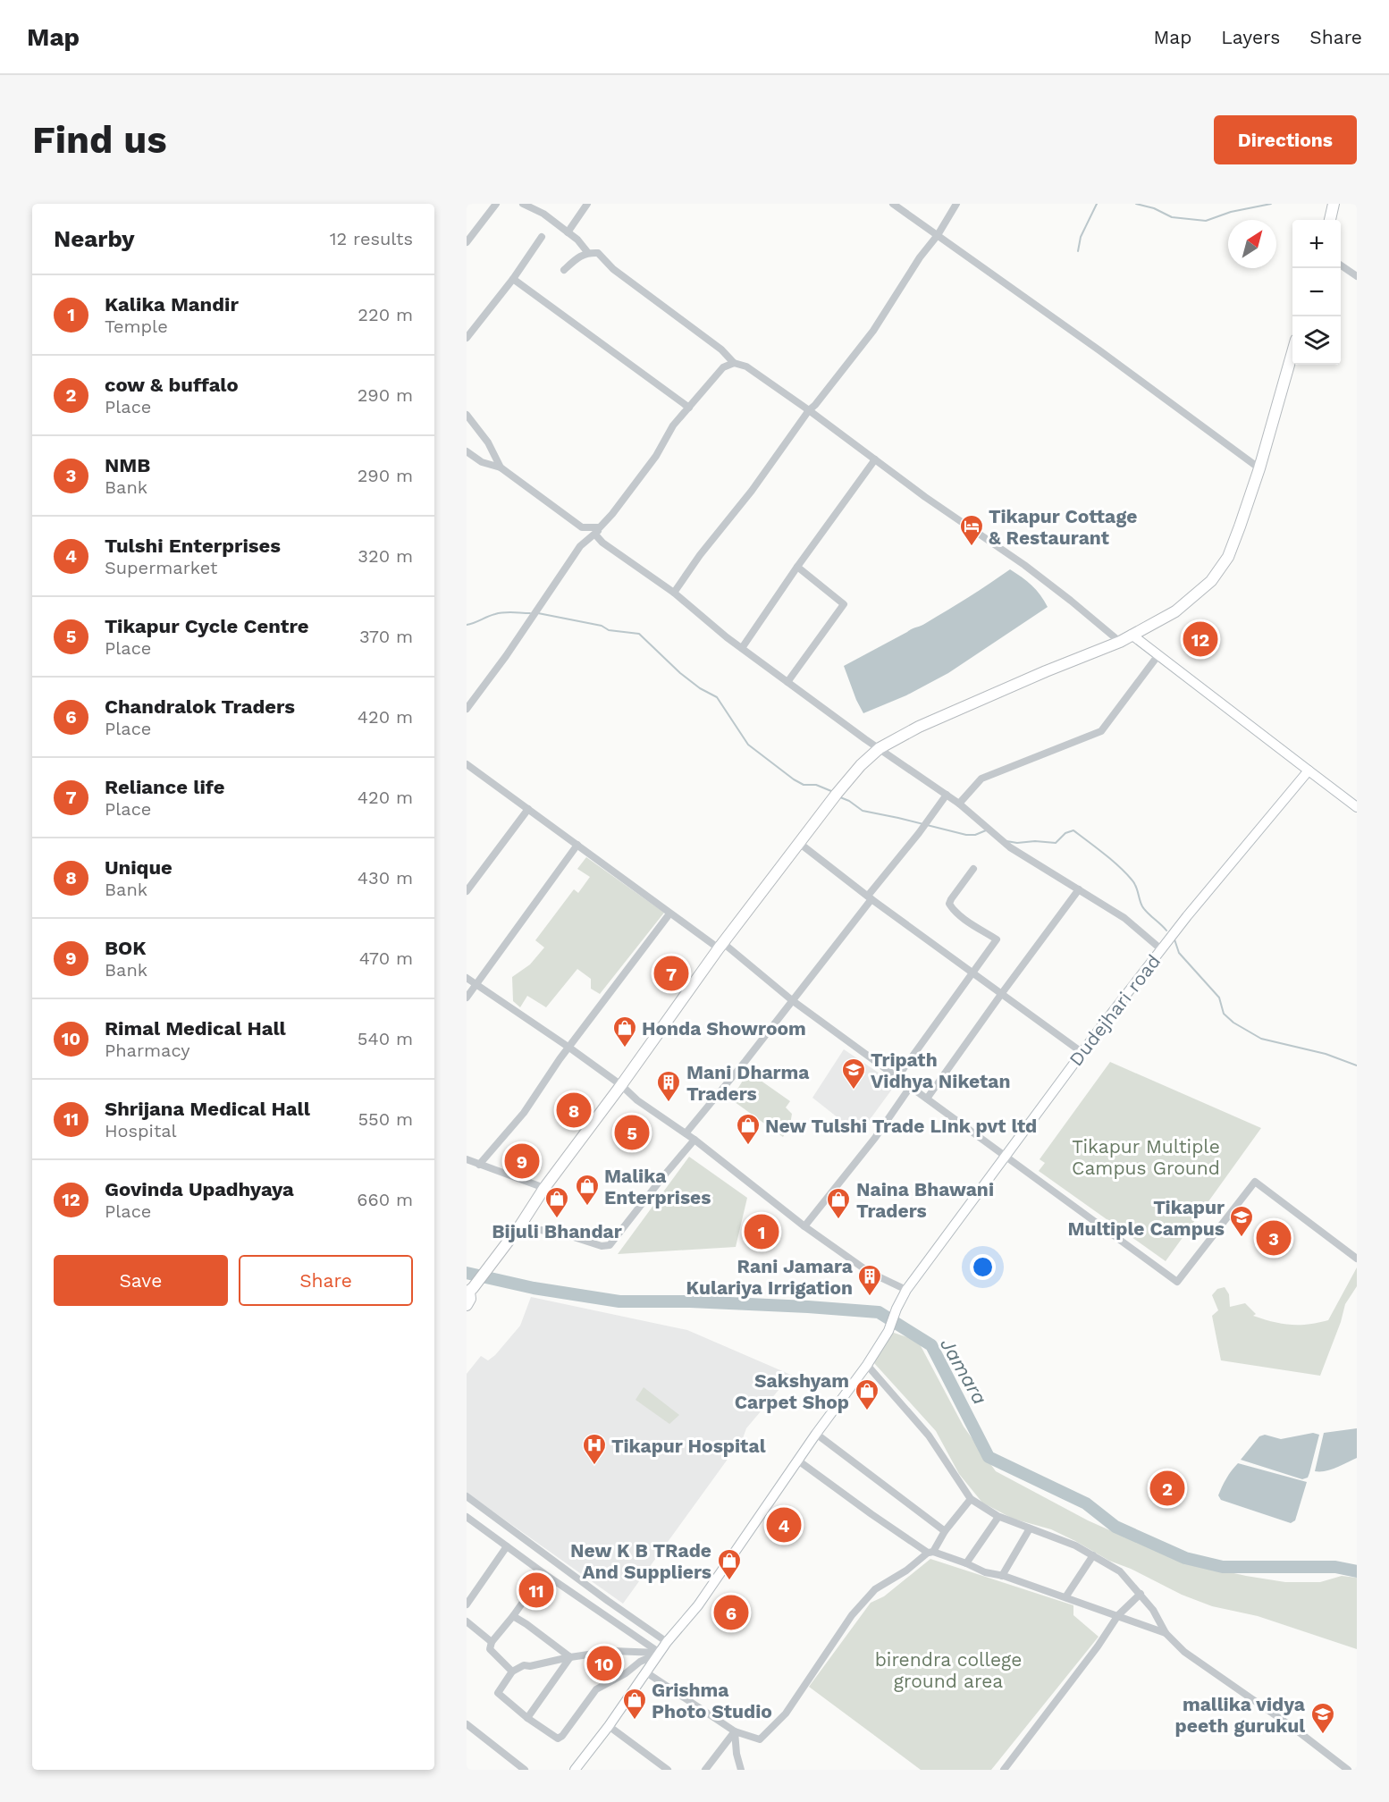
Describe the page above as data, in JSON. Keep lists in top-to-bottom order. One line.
{"streets":{"street":["Dudejhari road"]},"water":["Jamara"],"parks":["Tikapur Multiple Campus Ground","birendra college ground area"],"places":{"hotel":["Tikapur Cottage & Restaurant"],"shop":["Honda Showroom","New Tulshi Trade LInk pvt ltd","Malika Enterprises","Bijuli Bhandar","Naina Bhawani Traders","Sakshyam Carpet Shop","New K B TRade And Suppliers","Grishma Photo Studio"],"school or university":["Tripath Vidhya Niketan","Tikapur Multiple Campus","mallika vidya peeth gurukul"],"building":["Mani Dharma Traders","Rani Jamara Kulariya Irrigation"],"hospital":["Tikapur Hospital"]},"north":"top right","page":{"header":"Map","nav":["Map","Layers","Share"],"buttons":["Directions",["Save","Share"]],"title":"Find us","heading":["Nearby","12 results"],"map_buttons":["+","−"],"list":[{"mark":"1","name":"Kalika Mandir","note":"Temple","value":"220 m"},{"mark":"2","name":"cow & buffalo","note":"Place","value":"290 m"},{"mark":"3","name":"NMB","note":"Bank","value":"290 m"},{"mark":"4","name":"Tulshi Enterprises","note":"Supermarket","value":"320 m"},{"mark":"5","name":"Tikapur Cycle Centre","note":"Place","value":"370 m"},{"mark":"6","name":"Chandralok Traders","note":"Place","value":"420 m"},{"mark":"7","name":"Reliance life","note":"Place","value":"420 m"},{"mark":"8","name":"Unique","note":"Bank","value":"430 m"},{"mark":"9","name":"BOK","note":"Bank","value":"470 m"},{"mark":"10","name":"Rimal Medical Hall","note":"Pharmacy","value":"540 m"},{"mark":"11","name":"Shrijana Medical Hall","note":"Hospital","value":"550 m"},{"mark":"12","name":"Govinda Upadhyaya","note":"Place","value":"660 m"}],"pins":["12","7","8","5","9","1","3","2","4","11","6","10"]}}
